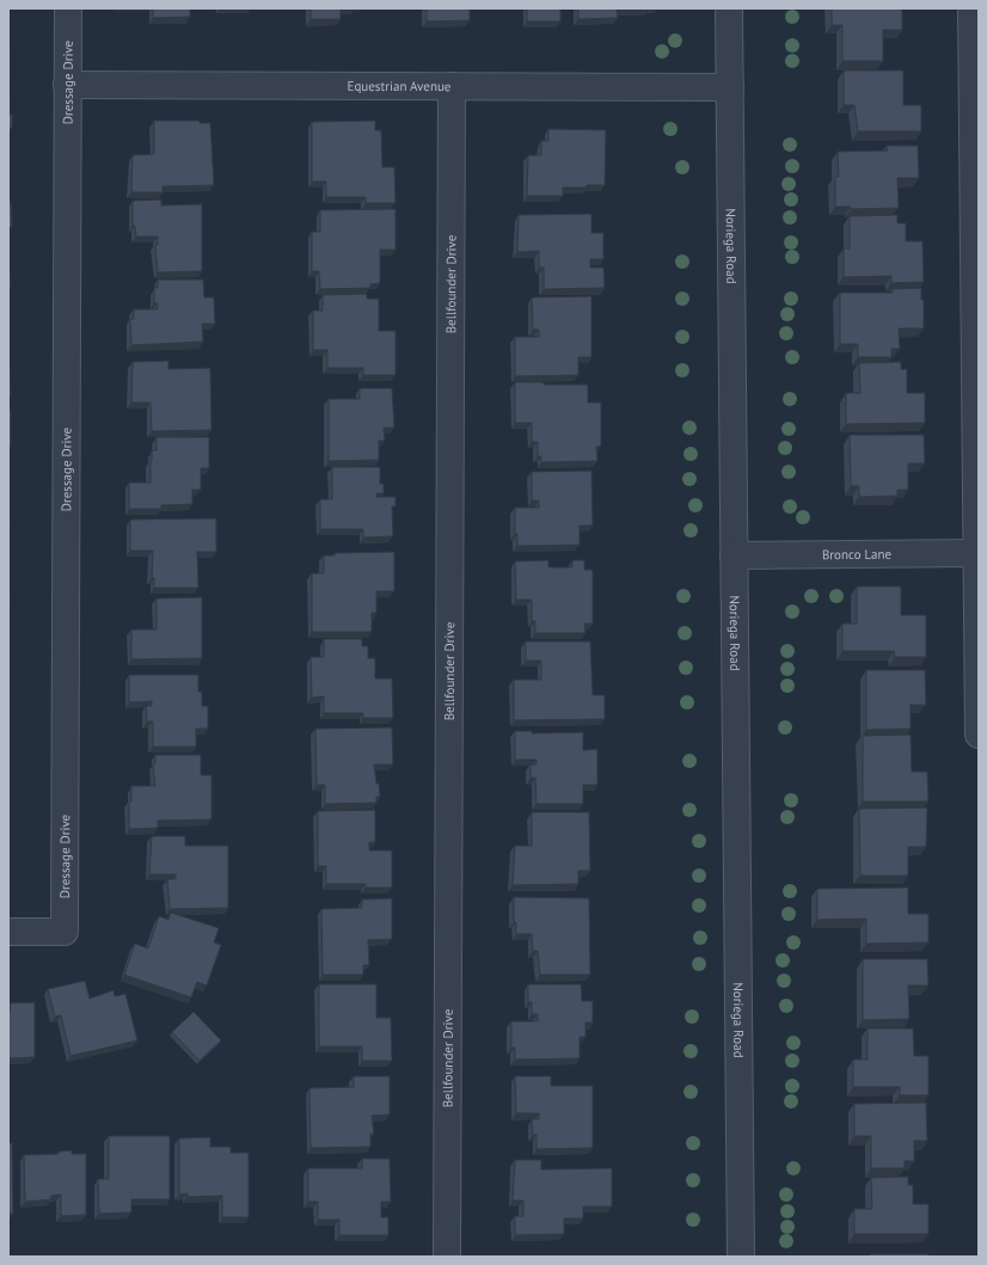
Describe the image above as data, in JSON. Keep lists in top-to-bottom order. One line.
{"streets":{"street":["Dressage Drive","Equestrian Avenue","Noriega Road","Bellfounder Drive","Bronco Lane"]},"crossings":[["Dressage Drive","Equestrian Avenue"],["Equestrian Avenue","Noriega Road"],["Equestrian Avenue","Bellfounder Drive"],["Noriega Road","Bronco Lane"]]}
